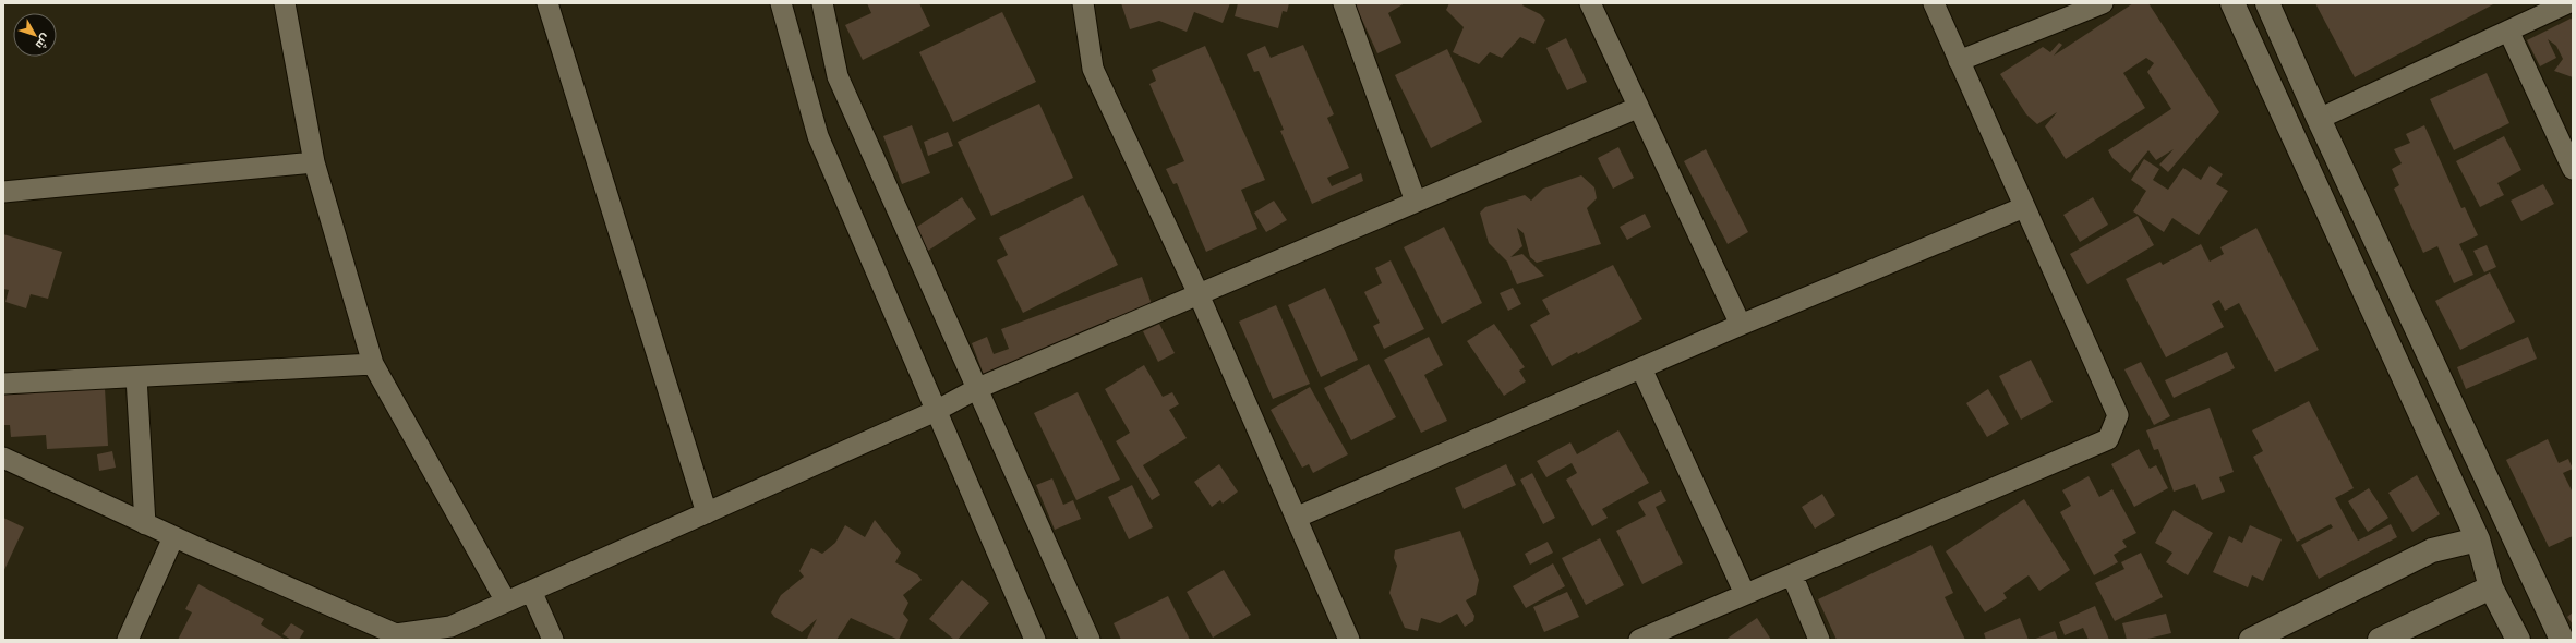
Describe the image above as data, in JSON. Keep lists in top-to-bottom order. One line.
{"north":"bottom right"}
